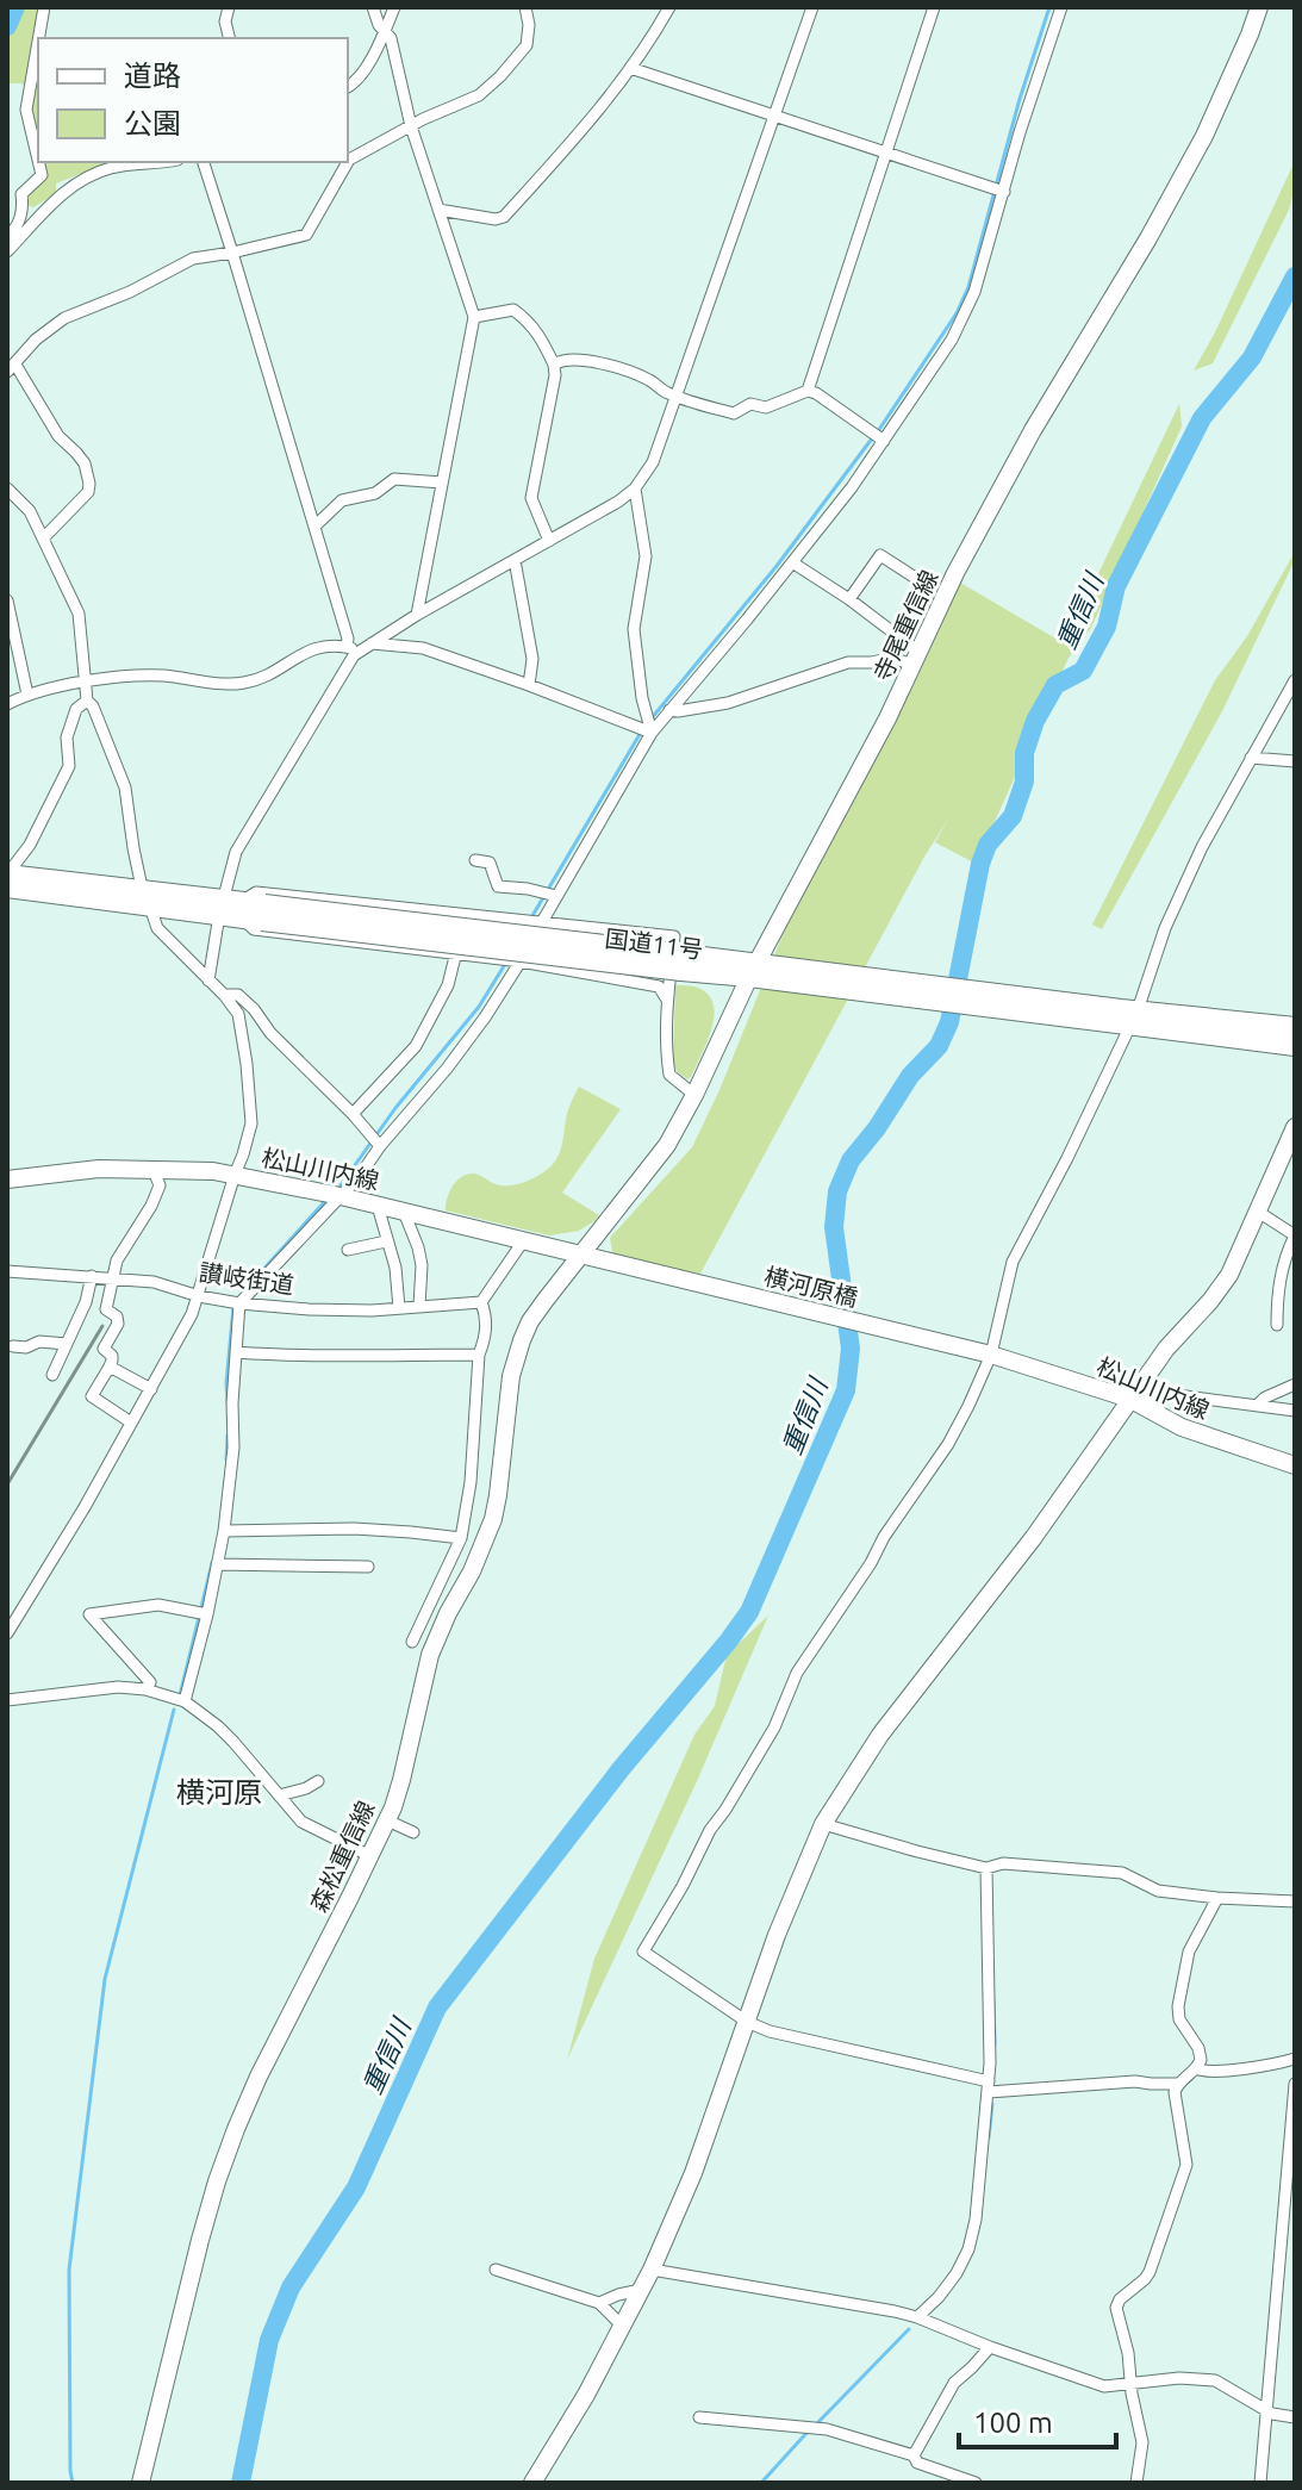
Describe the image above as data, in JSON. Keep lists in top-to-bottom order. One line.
{"streets":{"highway":["国道11号"],"main road":["寺尾重信線","松山川内線","横河原橋","森松重信線"],"street":["讃岐街道"]},"crossings":[["寺尾重信線","国道11号"],["寺尾重信線","松山川内線"],["寺尾重信線","森松重信線"],["松山川内線","横河原橋"],["松山川内線","森松重信線"]],"districts":["横河原"],"water":["重信川"],"legend":["道路","公園"],"scale_bar":"100 m"}
